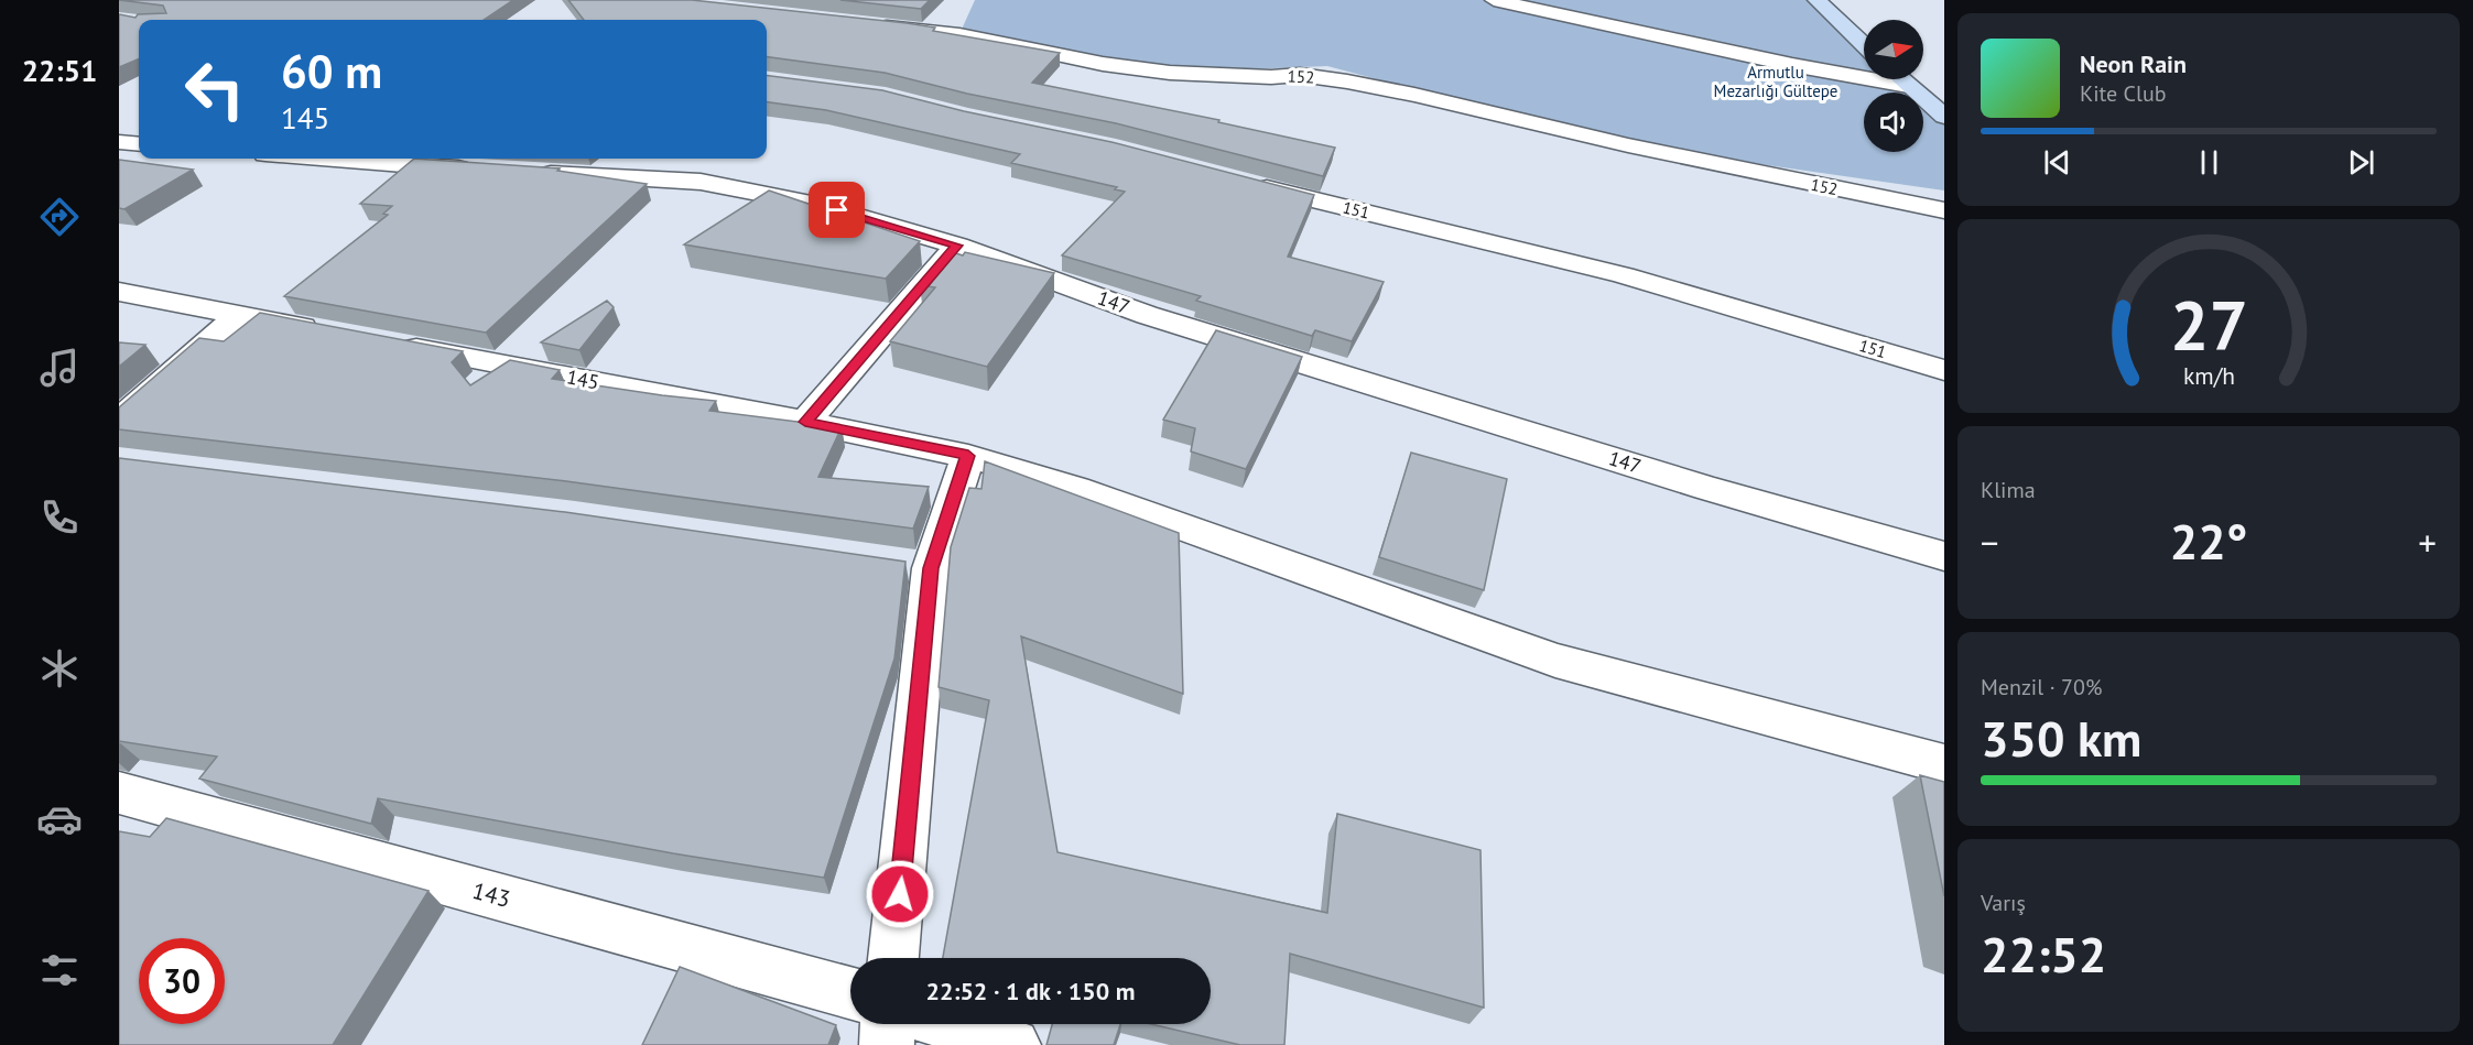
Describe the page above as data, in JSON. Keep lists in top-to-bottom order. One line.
{"streets":{"street":["152","151","147","145","143"]},"parks":["Armutlu Mezarlığı Gültepe"],"north":"right","page":{"tabs":"22:51","turn":["60 m","145"],"song":["Neon Rain","Kite Club"],"tile":["Klima",["Menzil · 70%","350 km"],["Varış","22:52"]],"heat":["−","22°","+"],"limit":"30","trip":"22:52 · 1 dk · 150 m","gauge":["27","km/h"]}}
